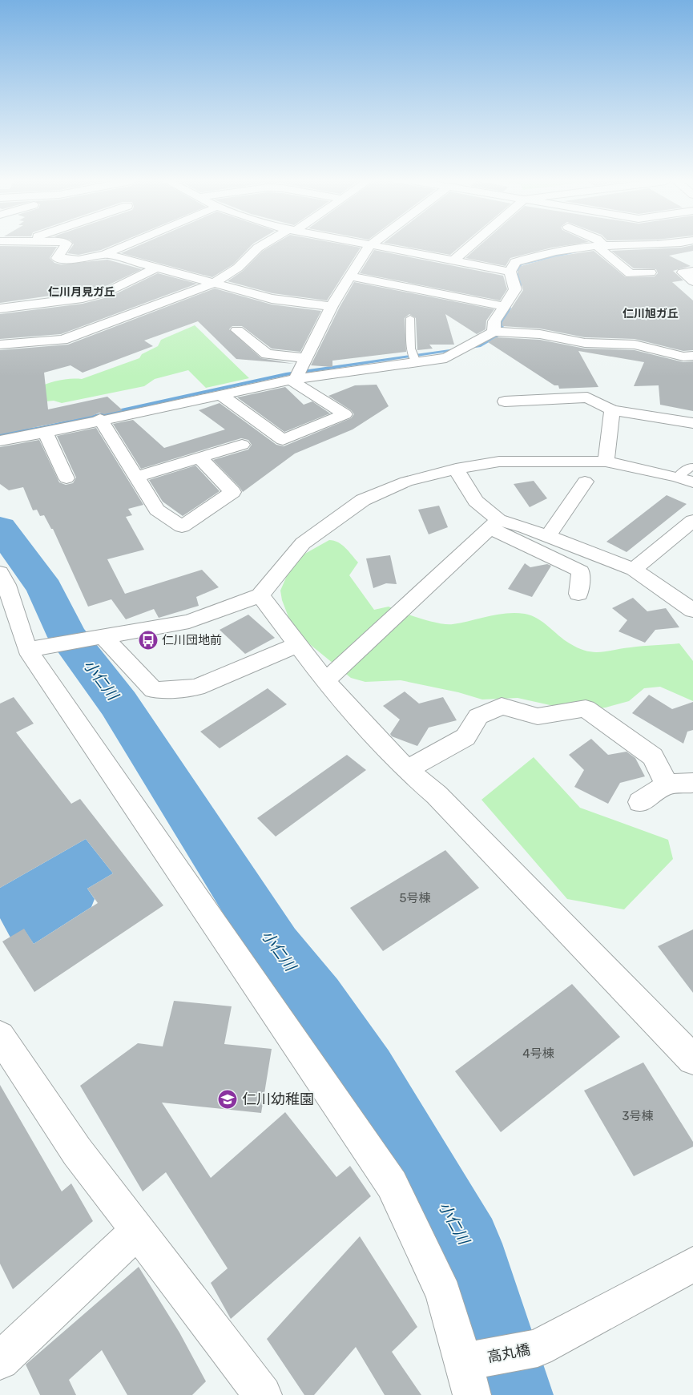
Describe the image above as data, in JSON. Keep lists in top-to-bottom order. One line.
{"streets":{"street":["高丸橋"]},"districts":["仁川月見ガ丘","仁川旭ガ丘"],"water":["小仁川"],"places":{"bus stop":["仁川団地前"],"school or university":["仁川幼稚園"]},"house_numbers":["5号棟","4号棟","3号棟"]}
